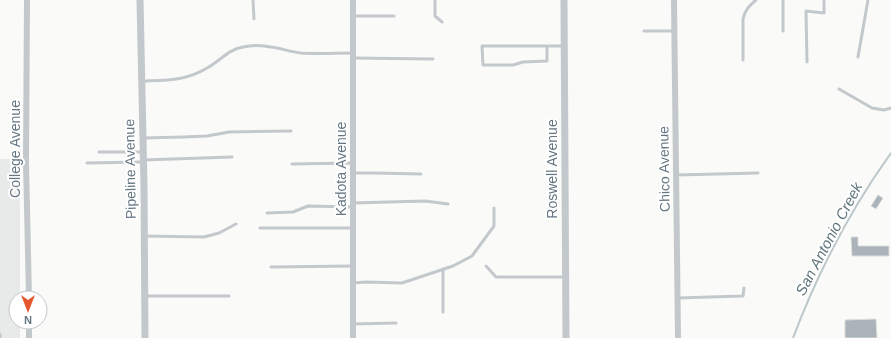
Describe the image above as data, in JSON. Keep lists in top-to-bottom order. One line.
{"streets":{"street":["College Avenue","Pipeline Avenue","Kadota Avenue","Roswell Avenue","Chico Avenue"]},"water":["San Antonio Creek"],"north":"bottom"}
